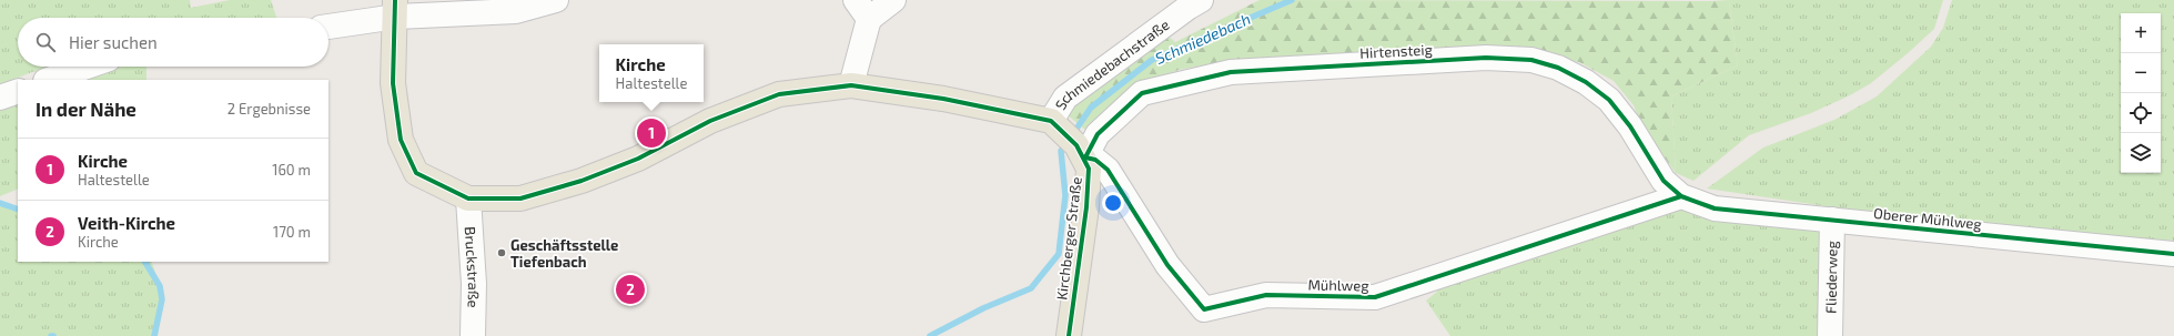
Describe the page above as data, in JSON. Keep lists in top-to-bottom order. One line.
{"streets":{"main road":["Kirchberger Straße"],"street":["Hirtensteig","Schmiedebachstraße","Oberer Mühlweg","Bruckstraße","Fliederweg","Mühlweg"]},"crossings":[["Hirtensteig","Oberer Mühlweg"],["Hirtensteig","Kirchberger Straße"],["Hirtensteig","Mühlweg"],["Oberer Mühlweg","Fliederweg"],["Oberer Mühlweg","Mühlweg"],["Kirchberger Straße","Mühlweg"]],"water":["Schmiedebach"],"places":["Geschäftsstelle Tiefenbach"],"page":{"map_buttons":["+","−"],"search":"Hier suchen","popup":["Kirche","Haltestelle"],"heading":["In der Nähe","2 Ergebnisse"],"pins":["1","2"],"list":[{"mark":"1","name":"Kirche","note":"Haltestelle","value":"160 m"},{"mark":"2","name":"Veith-Kirche","note":"Kirche","value":"170 m"}]}}
